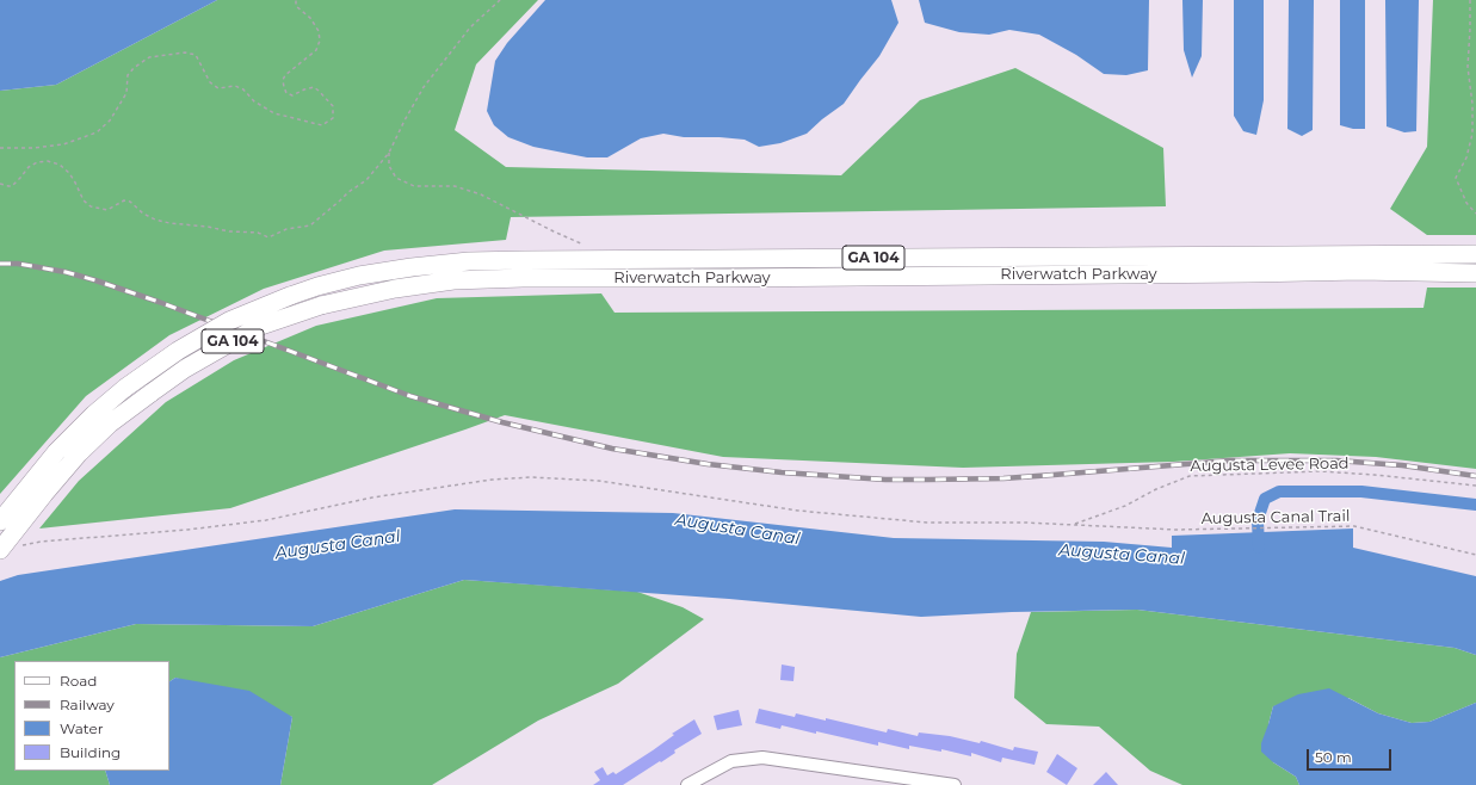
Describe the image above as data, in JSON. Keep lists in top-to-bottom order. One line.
{"streets":{"main road":["GA 104","Riverwatch Parkway"],"path":["Augusta Levee Road","Augusta Canal Trail"]},"crossings":[["Riverwatch Parkway","Augusta Canal Trail"],["Augusta Levee Road","Augusta Canal Trail"]],"water":["Augusta Canal"],"legend":["Road","Railway","Water","Building"],"scale_bar":"50 m"}
